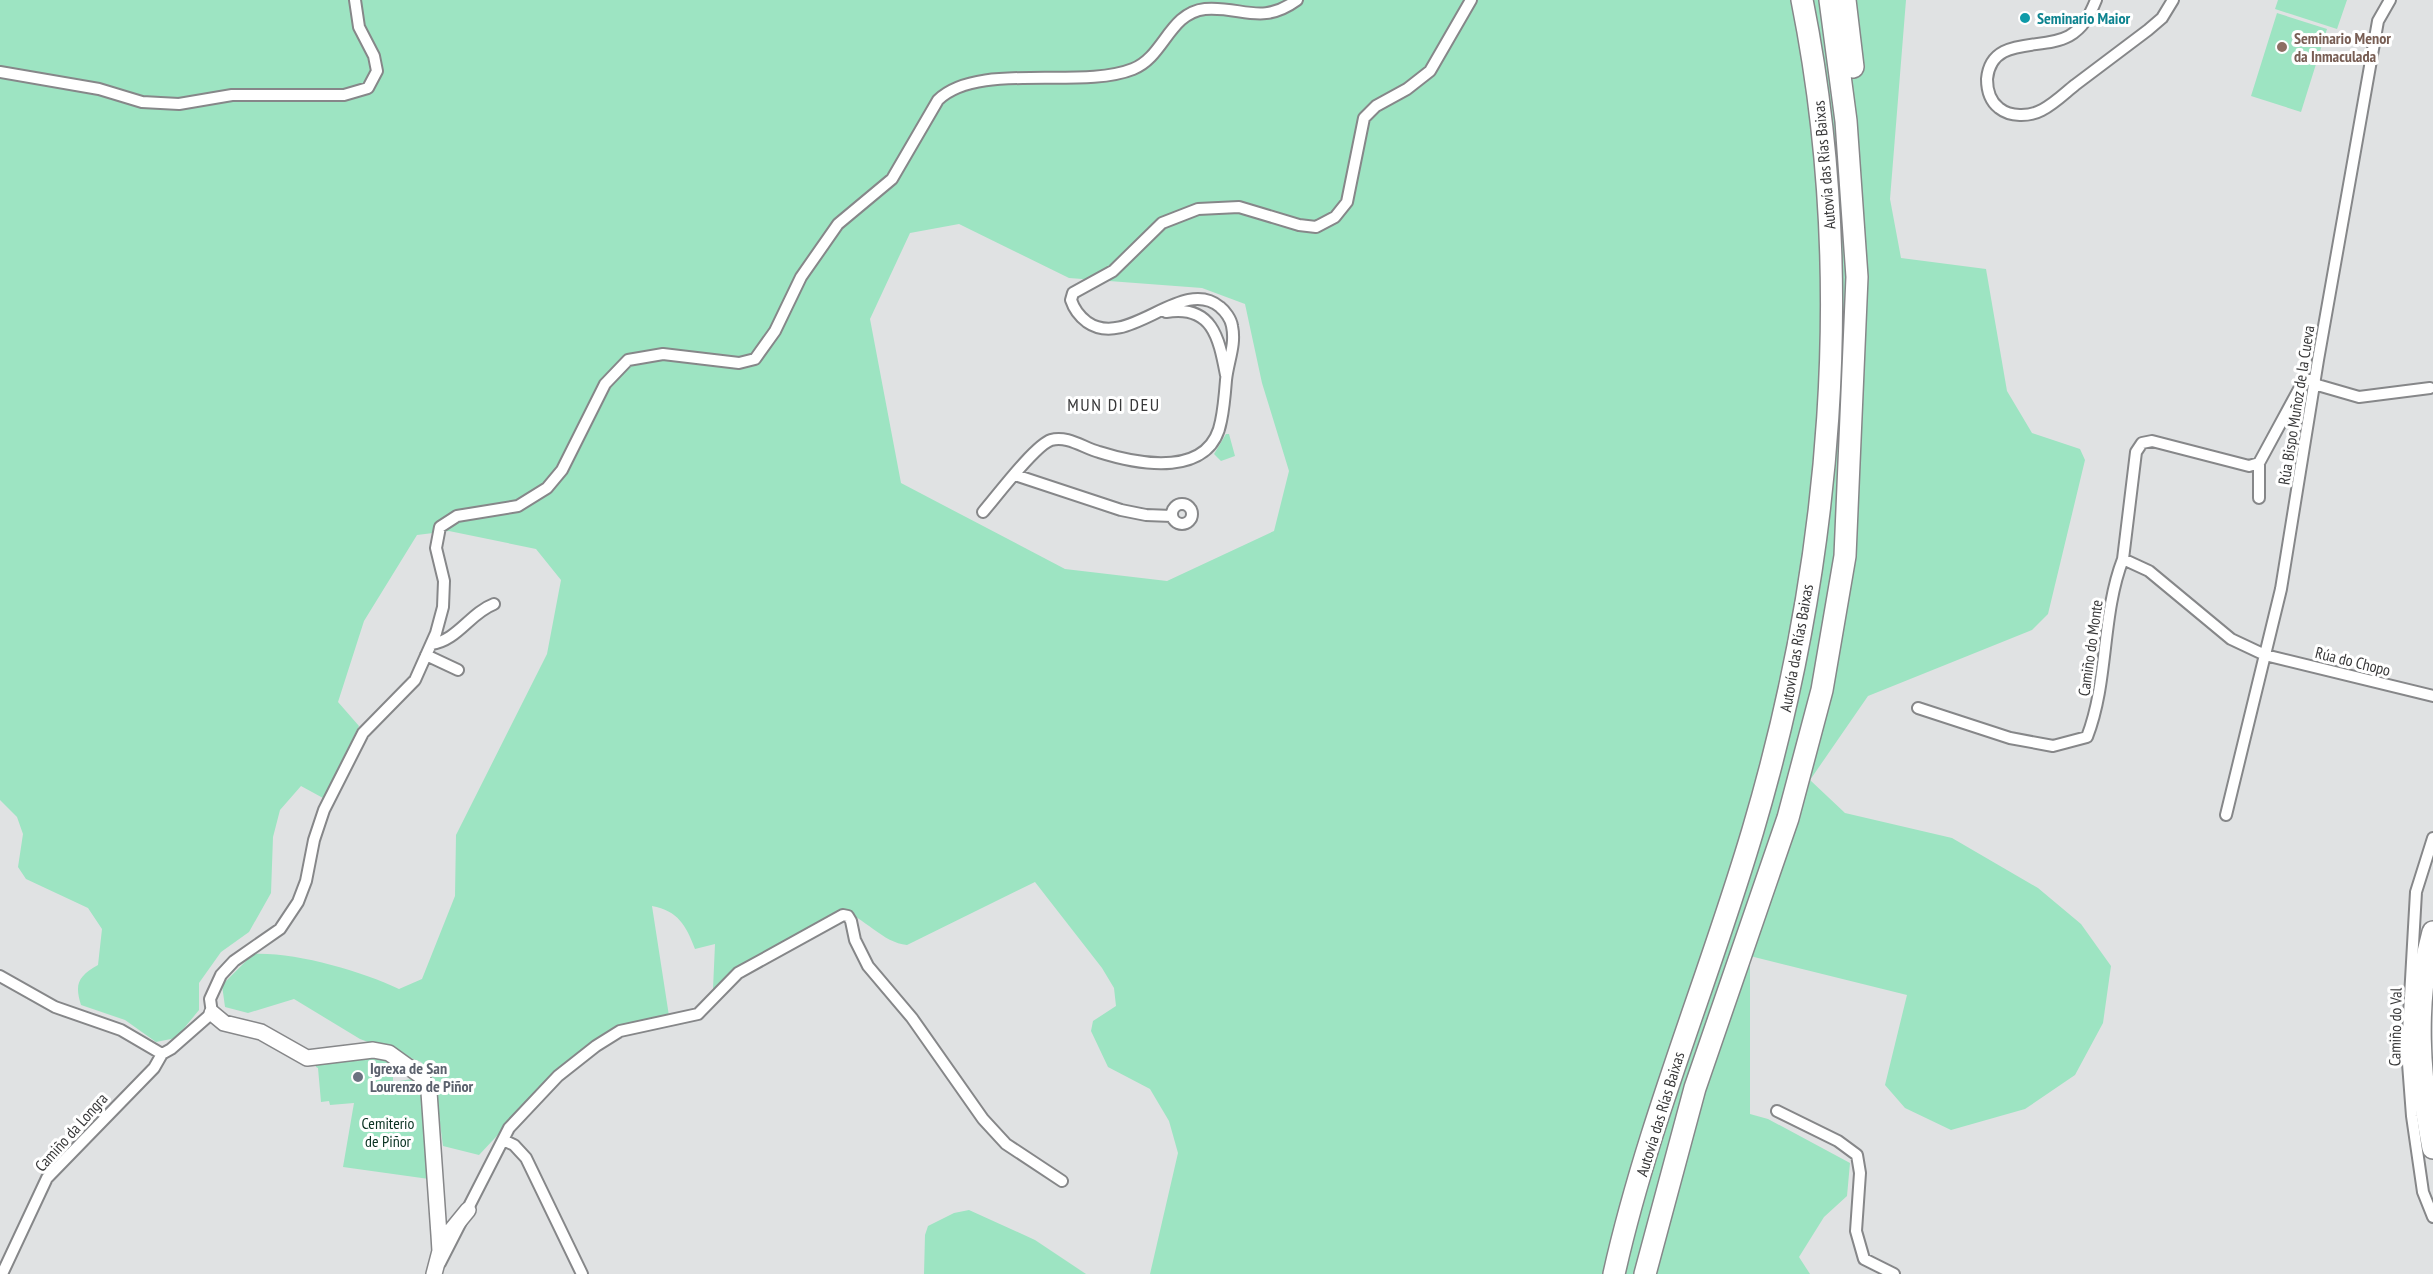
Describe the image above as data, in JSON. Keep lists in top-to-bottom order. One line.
{"streets":{"highway":["Autovía das Rías Baixas"],"street":["Rúa Bispo Muñoz de la Cueva","Camiño do Monte","Rúa do Chopo","Camiño do Val","Camiño da Longra"]},"crossings":[["Rúa Bispo Muñoz de la Cueva","Rúa do Chopo"]],"districts":["MUN DI DEU"],"parks":["Cemiterio de Piñor"],"places":["Seminario Maior","Seminario Menor da Inmaculada","Igrexa de San Lourenzo de Piñor"]}
